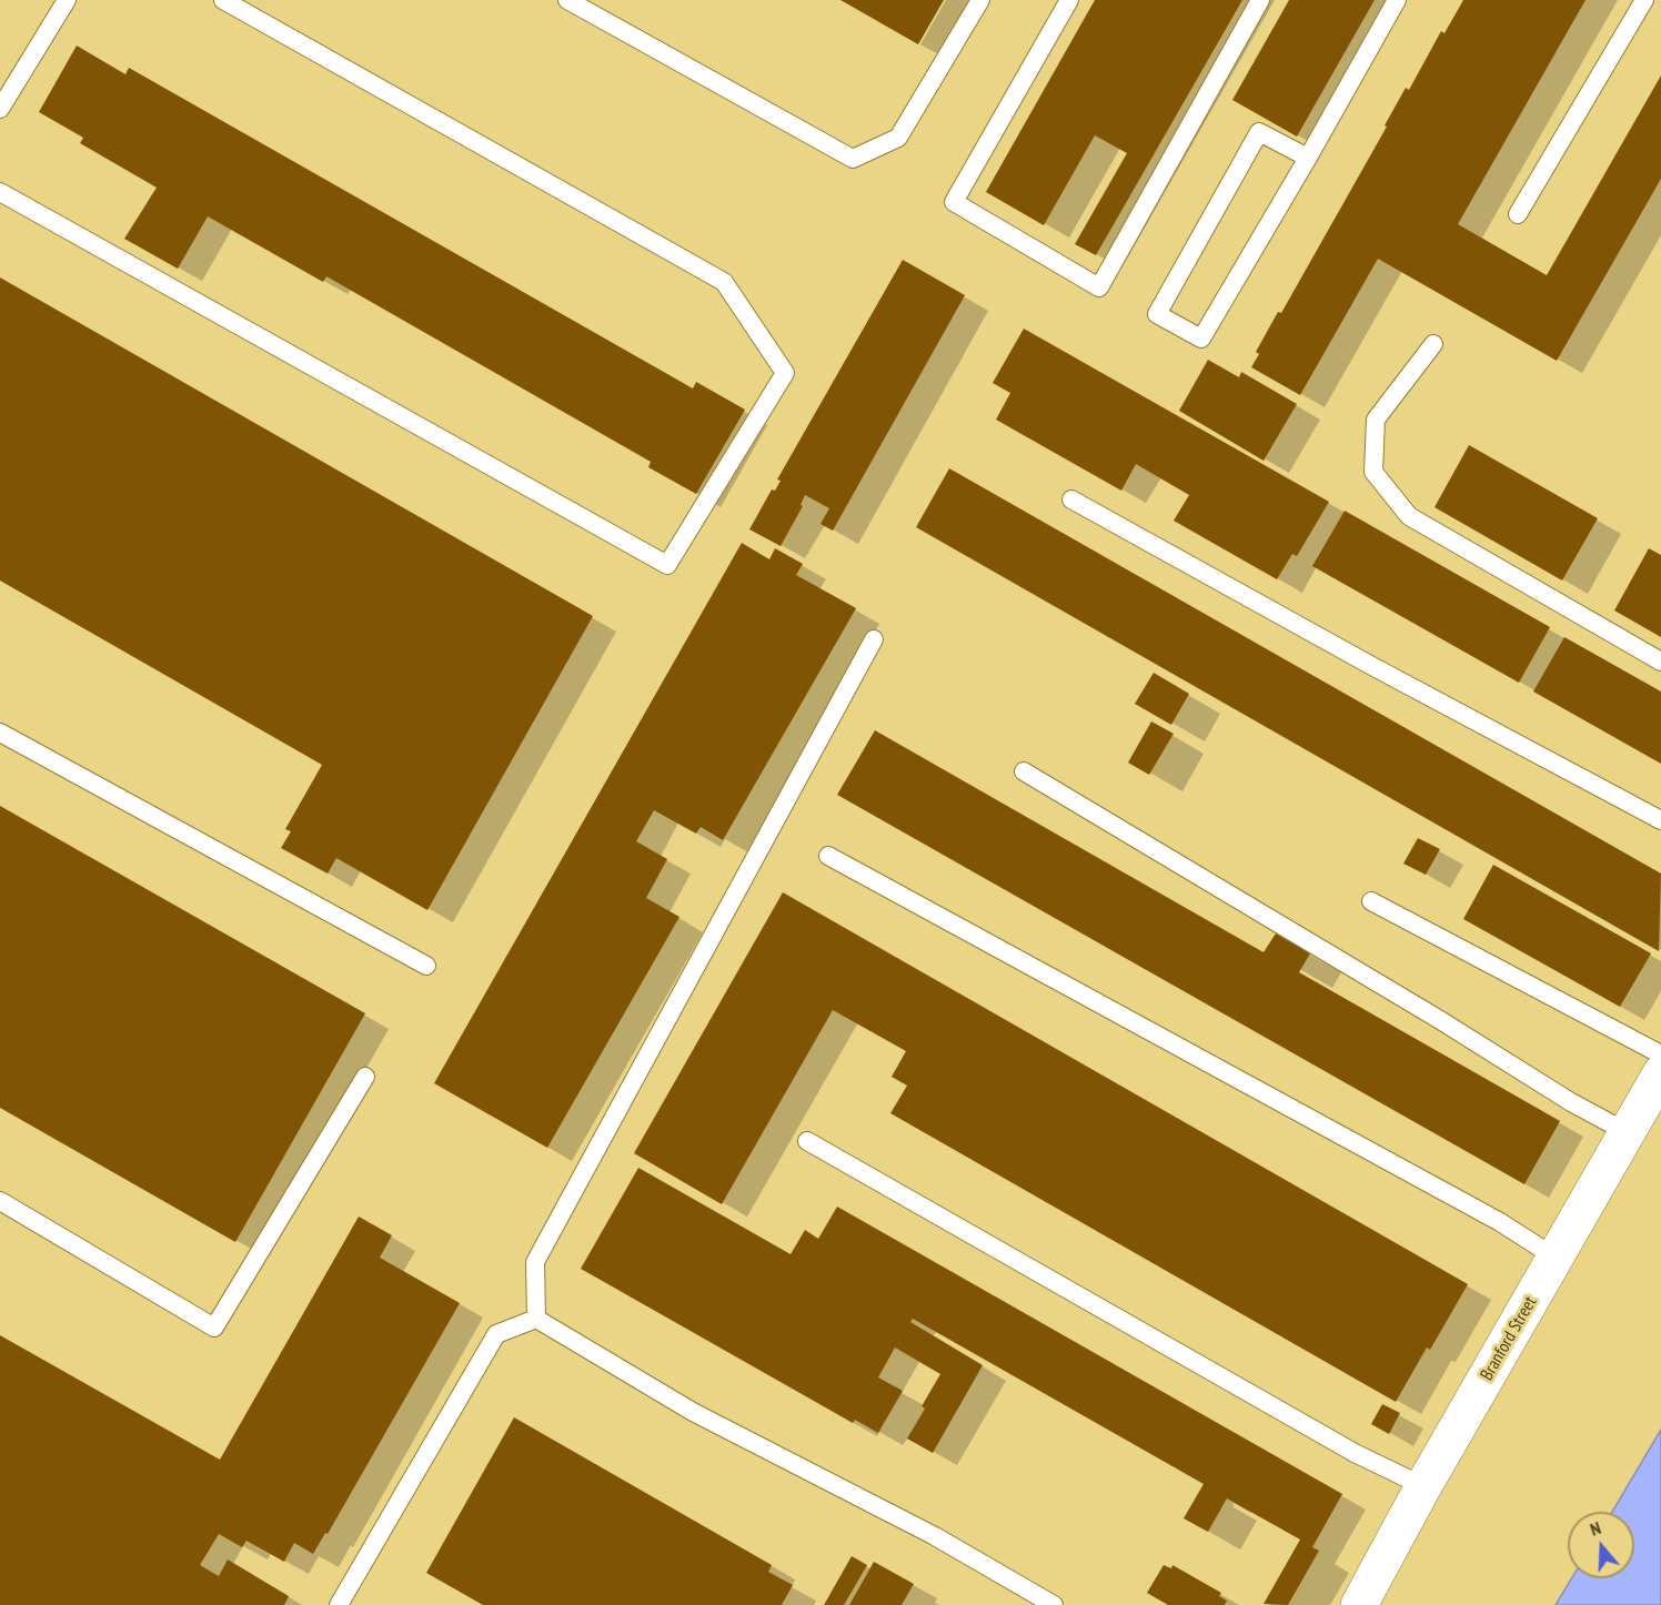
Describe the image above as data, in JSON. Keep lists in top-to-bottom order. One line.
{"streets":{"main road":["Branford Street"]},"north":"top"}
